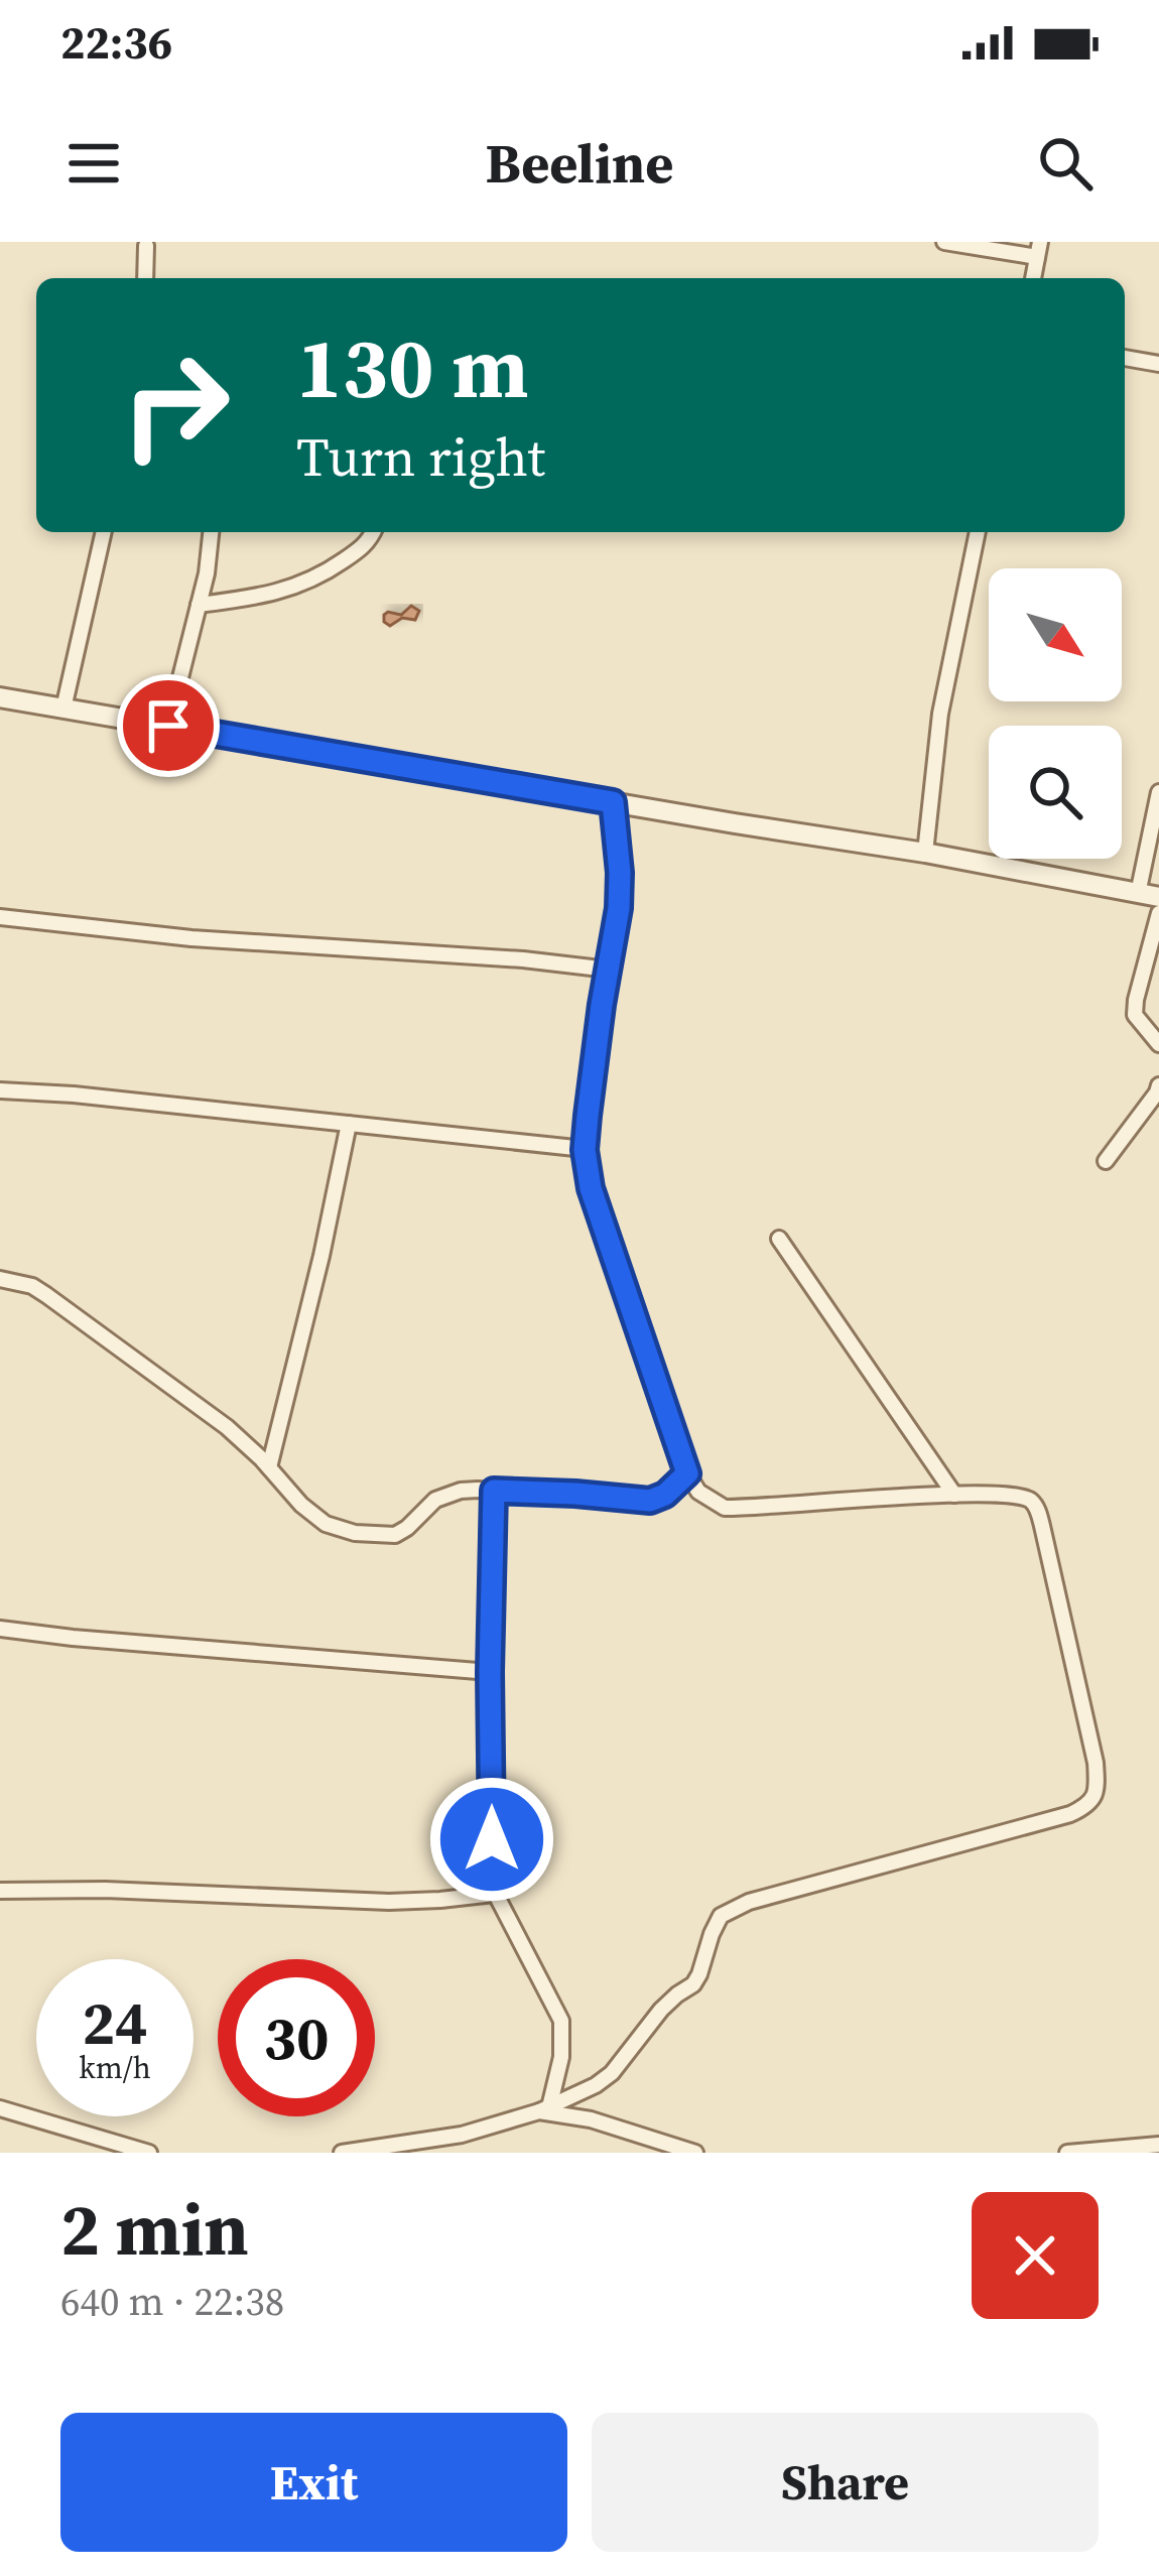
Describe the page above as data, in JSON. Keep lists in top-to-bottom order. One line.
{"north":"bottom right","page":{"status":"22:36","header":"Beeline","turn":["130 m","Turn right"],"speed":"24 km/h","limit":"30","heading":["2 min","640 m · 22:38"],"buttons":["Exit","Share"]}}
